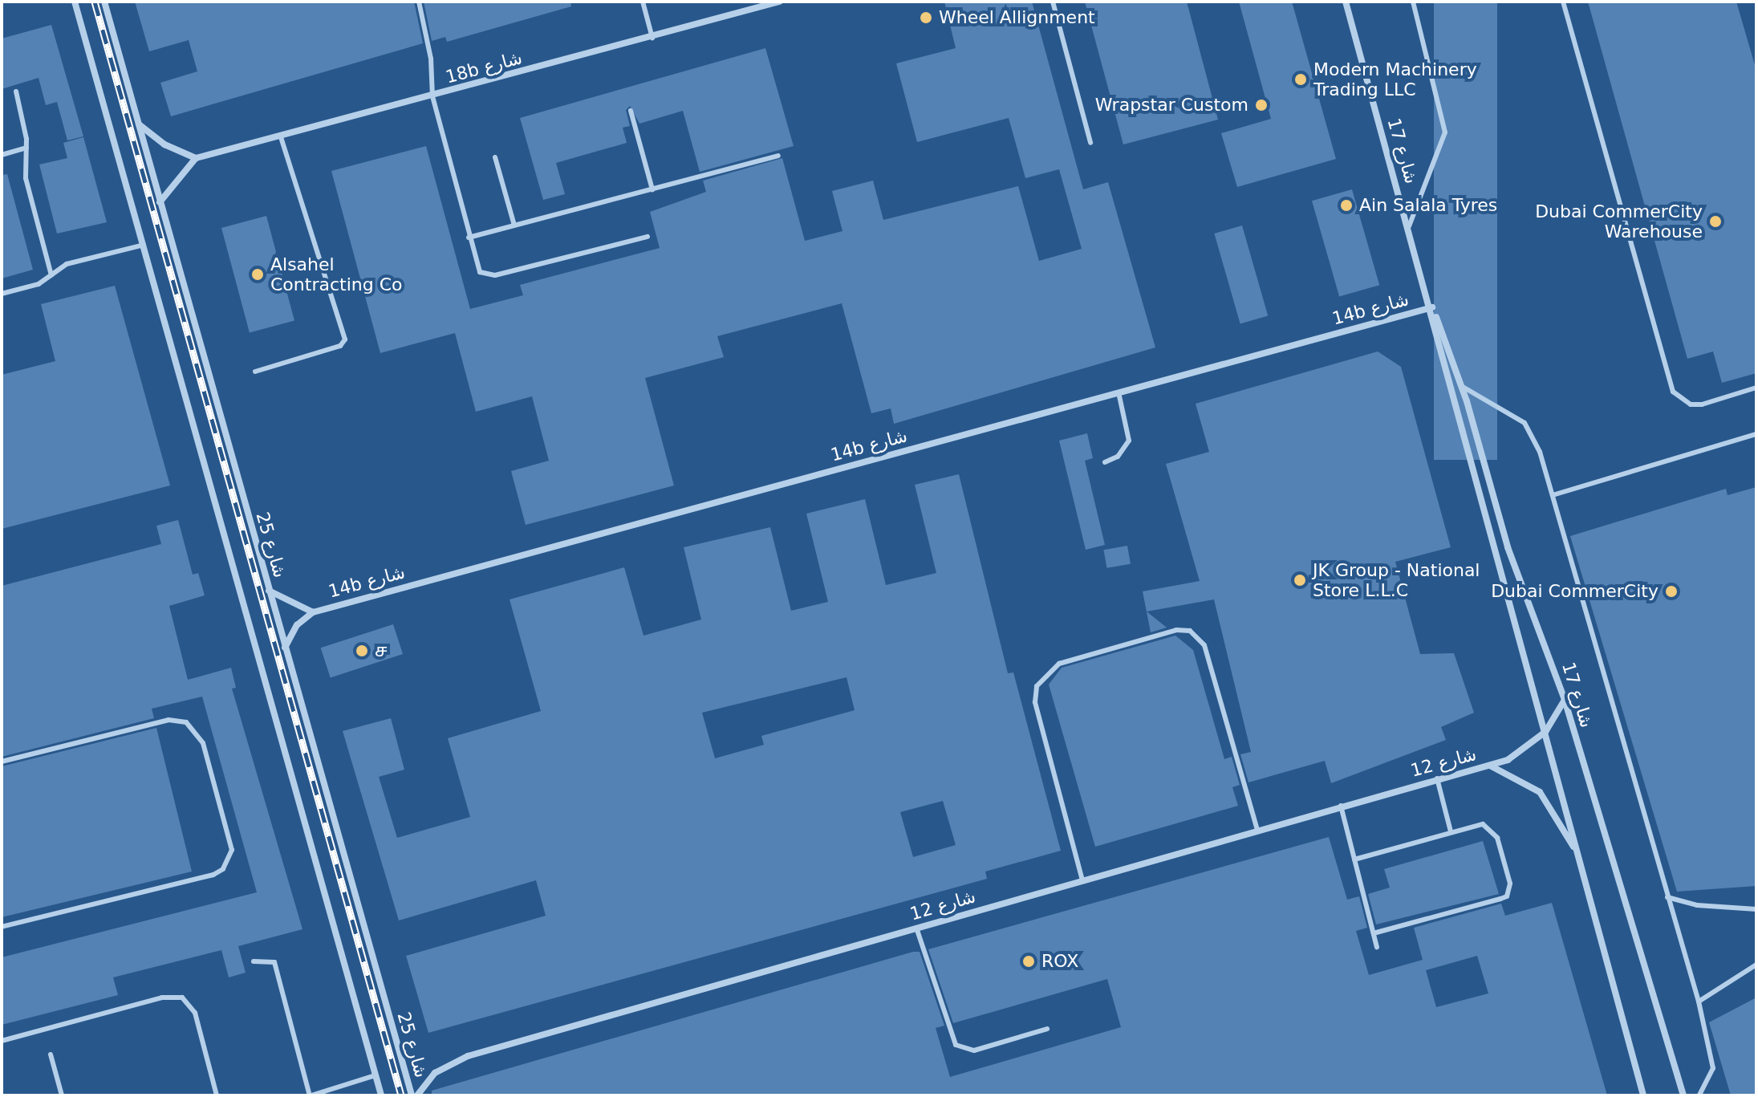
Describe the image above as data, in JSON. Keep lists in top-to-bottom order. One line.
{"streets":{"street":["18b شارع","شارع 17","14b شارع","شارع 25","شارع 12"]},"crossings":[["شارع 17","14b شارع"],["شارع 17","شارع 12"],["14b شارع","شارع 25"]],"places":["Wheel Allignment","Modern Machinery Trading LLC","Wrapstar Custom","Ain Salala Tyres","Dubai CommerCity Warehouse","Alsahel Contracting Co","JK Group - National Store L.L.C","Dubai CommerCity","ச","ROX"]}
